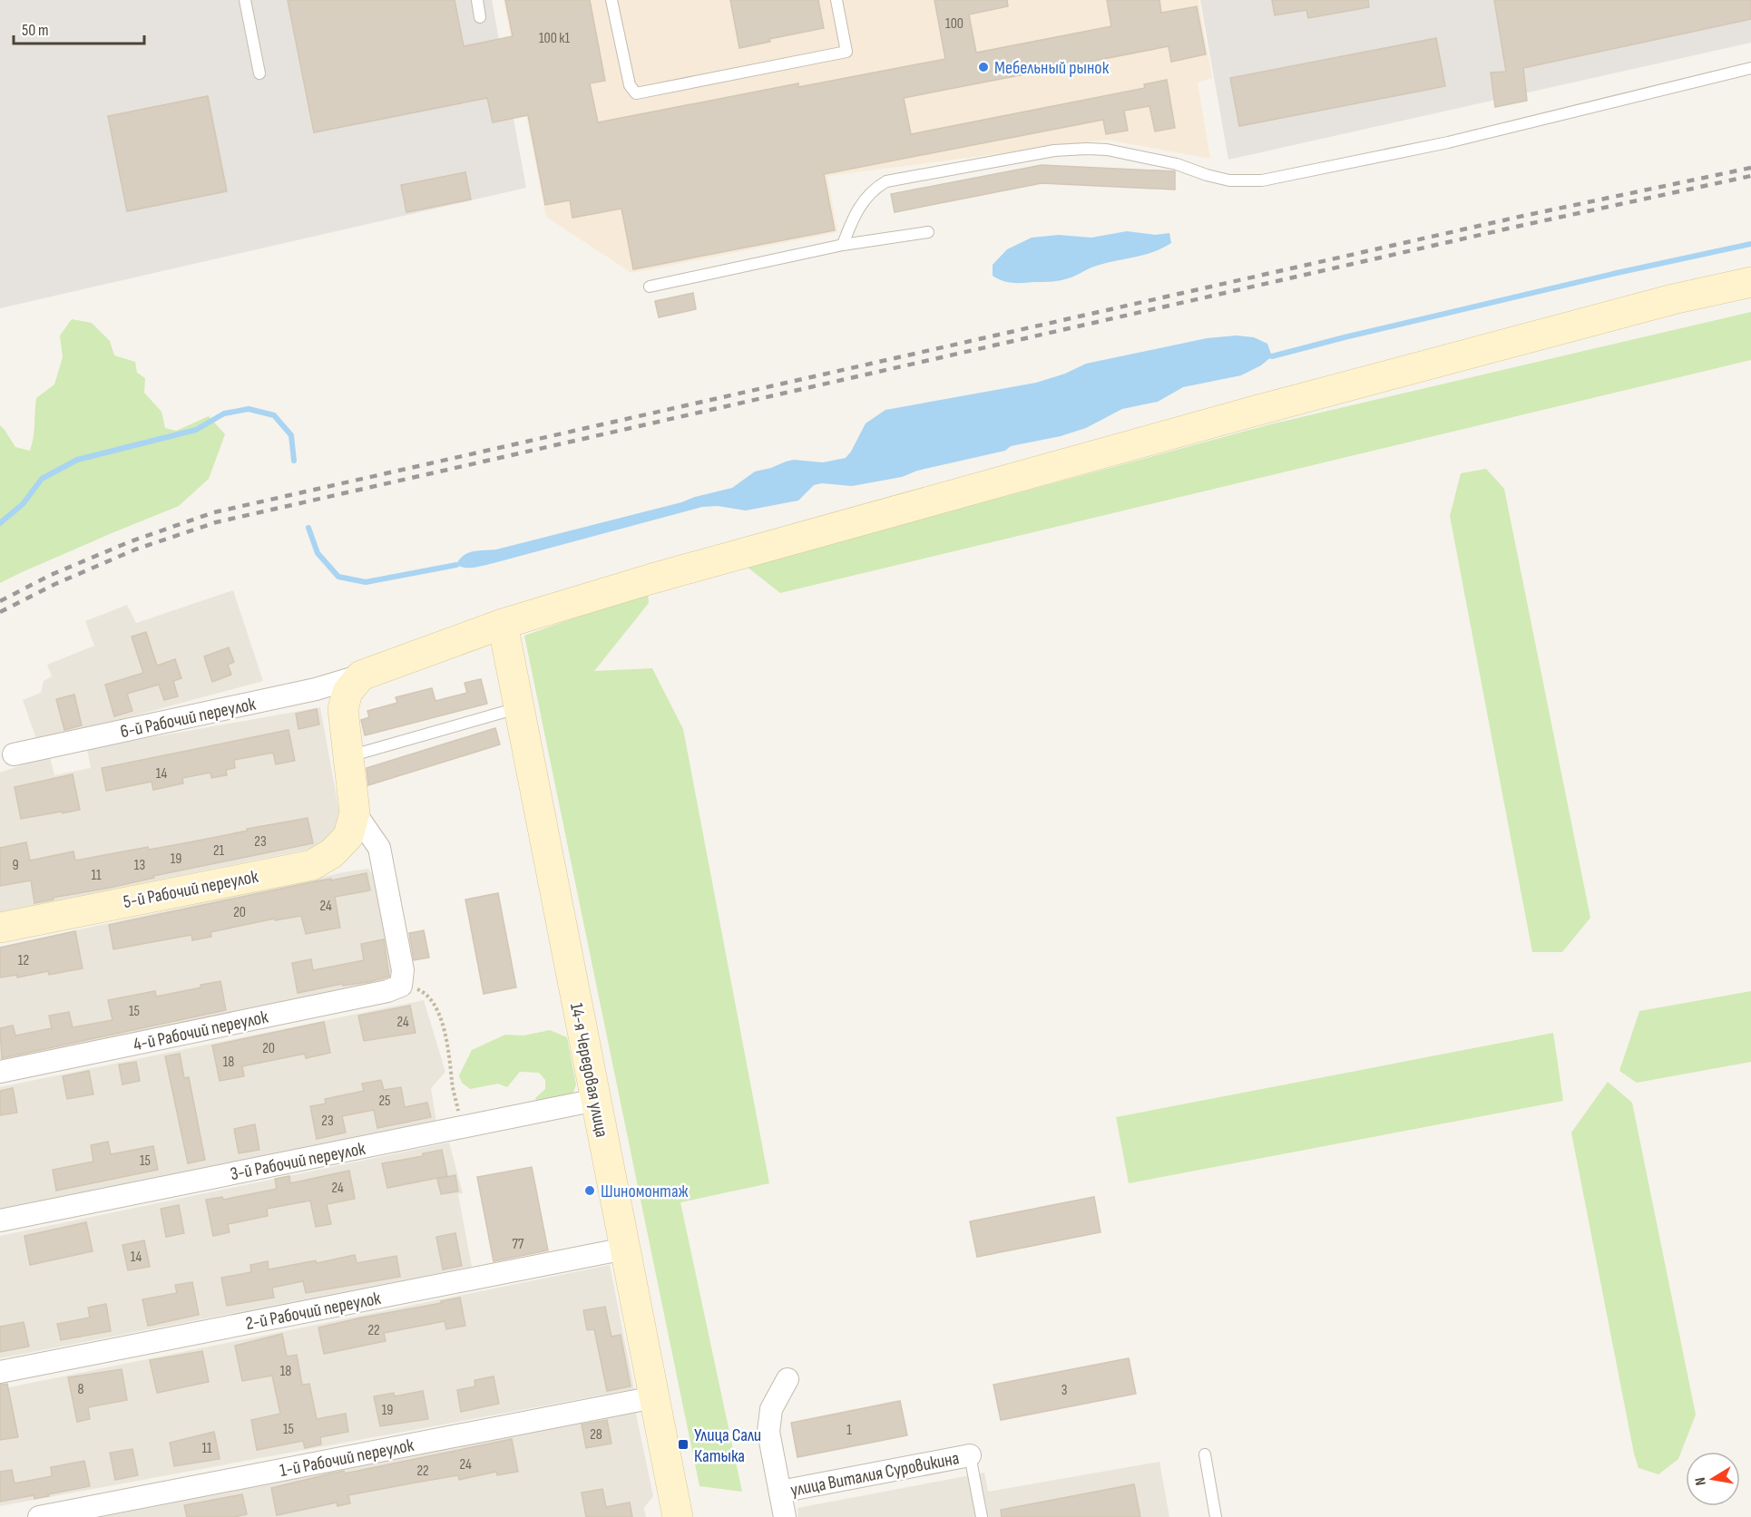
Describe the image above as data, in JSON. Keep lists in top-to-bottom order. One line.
{"streets":{"main road":["5-й Рабочий переулок","14-я Чередовая улица"],"street":["6-й Рабочий переулок","4-й Рабочий переулок","3-й Рабочий переулок","2-й Рабочий переулок","1-й Рабочий переулок","улица Виталия Суровикина"]},"crossings":[["14-я Чередовая улица","3-й Рабочий переулок"],["14-я Чередовая улица","2-й Рабочий переулок"],["14-я Чередовая улица","1-й Рабочий переулок"]],"places":{"other":["Мебельный рынок","Шиномонтаж"],"transit":["Улица Сали Катыка"]},"house_numbers":["100","100 к1","14","23","21","19","9","13","11","24","20","12","15","24","20","18","25","23","15","24","77","14","22","18","8","3","19","15","1","28","11","24","22"],"scale_bar":"50 m","north":"left"}
